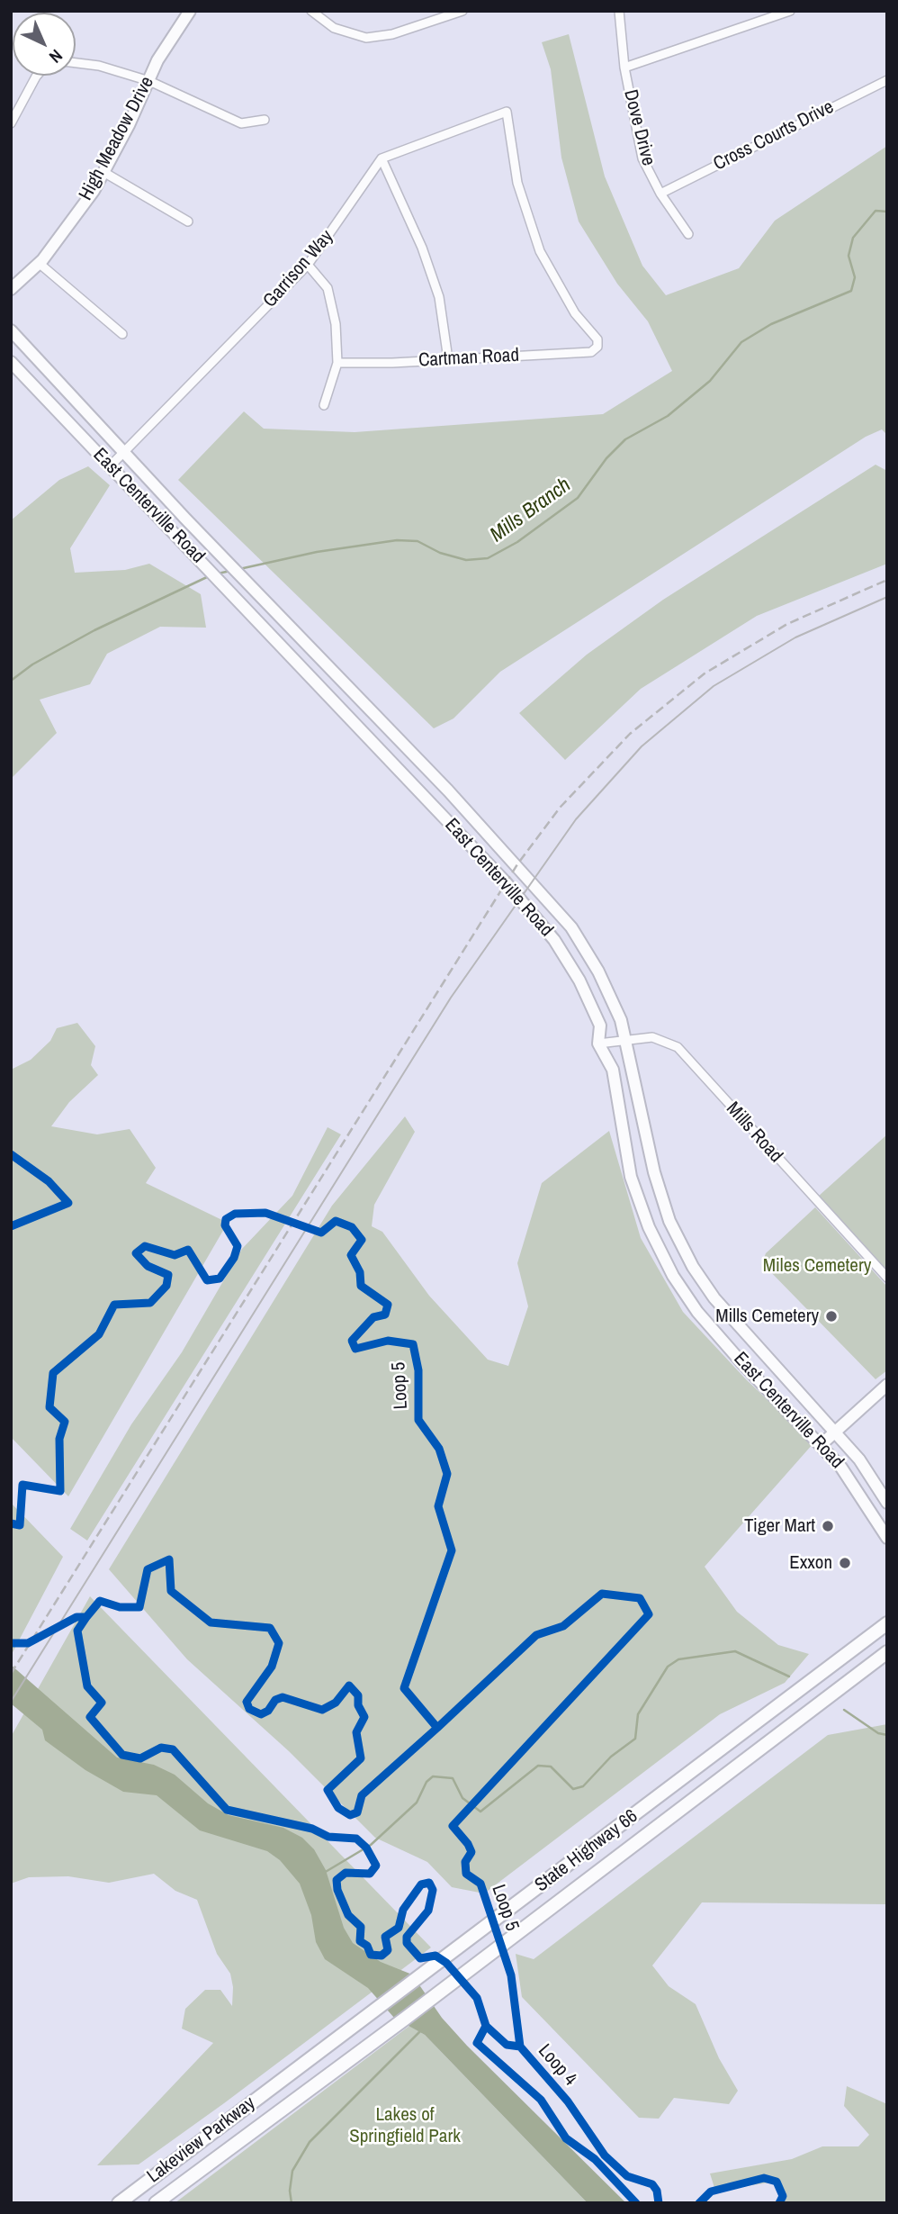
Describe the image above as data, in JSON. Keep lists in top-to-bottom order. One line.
{"streets":{"main road":["High Meadow Drive","East Centerville Road","State Highway 66","Lakeview Parkway"],"street":["Dove Drive","Cross Courts Drive","Garrison Way","Cartman Road","Mills Road"],"cycle path":["Loop 5","Loop 4"]},"crossings":[["Dove Drive","Cross Courts Drive"],["Garrison Way","Cartman Road"],["Garrison Way","East Centerville Road"],["East Centerville Road","Mills Road"],["State Highway 66","Lakeview Parkway"]],"water":["Mills Branch"],"parks":["Miles Cemetery","Lakes of Springfield Park"],"places":["Mills Cemetery","Tiger Mart","Exxon"],"north":"bottom right"}
